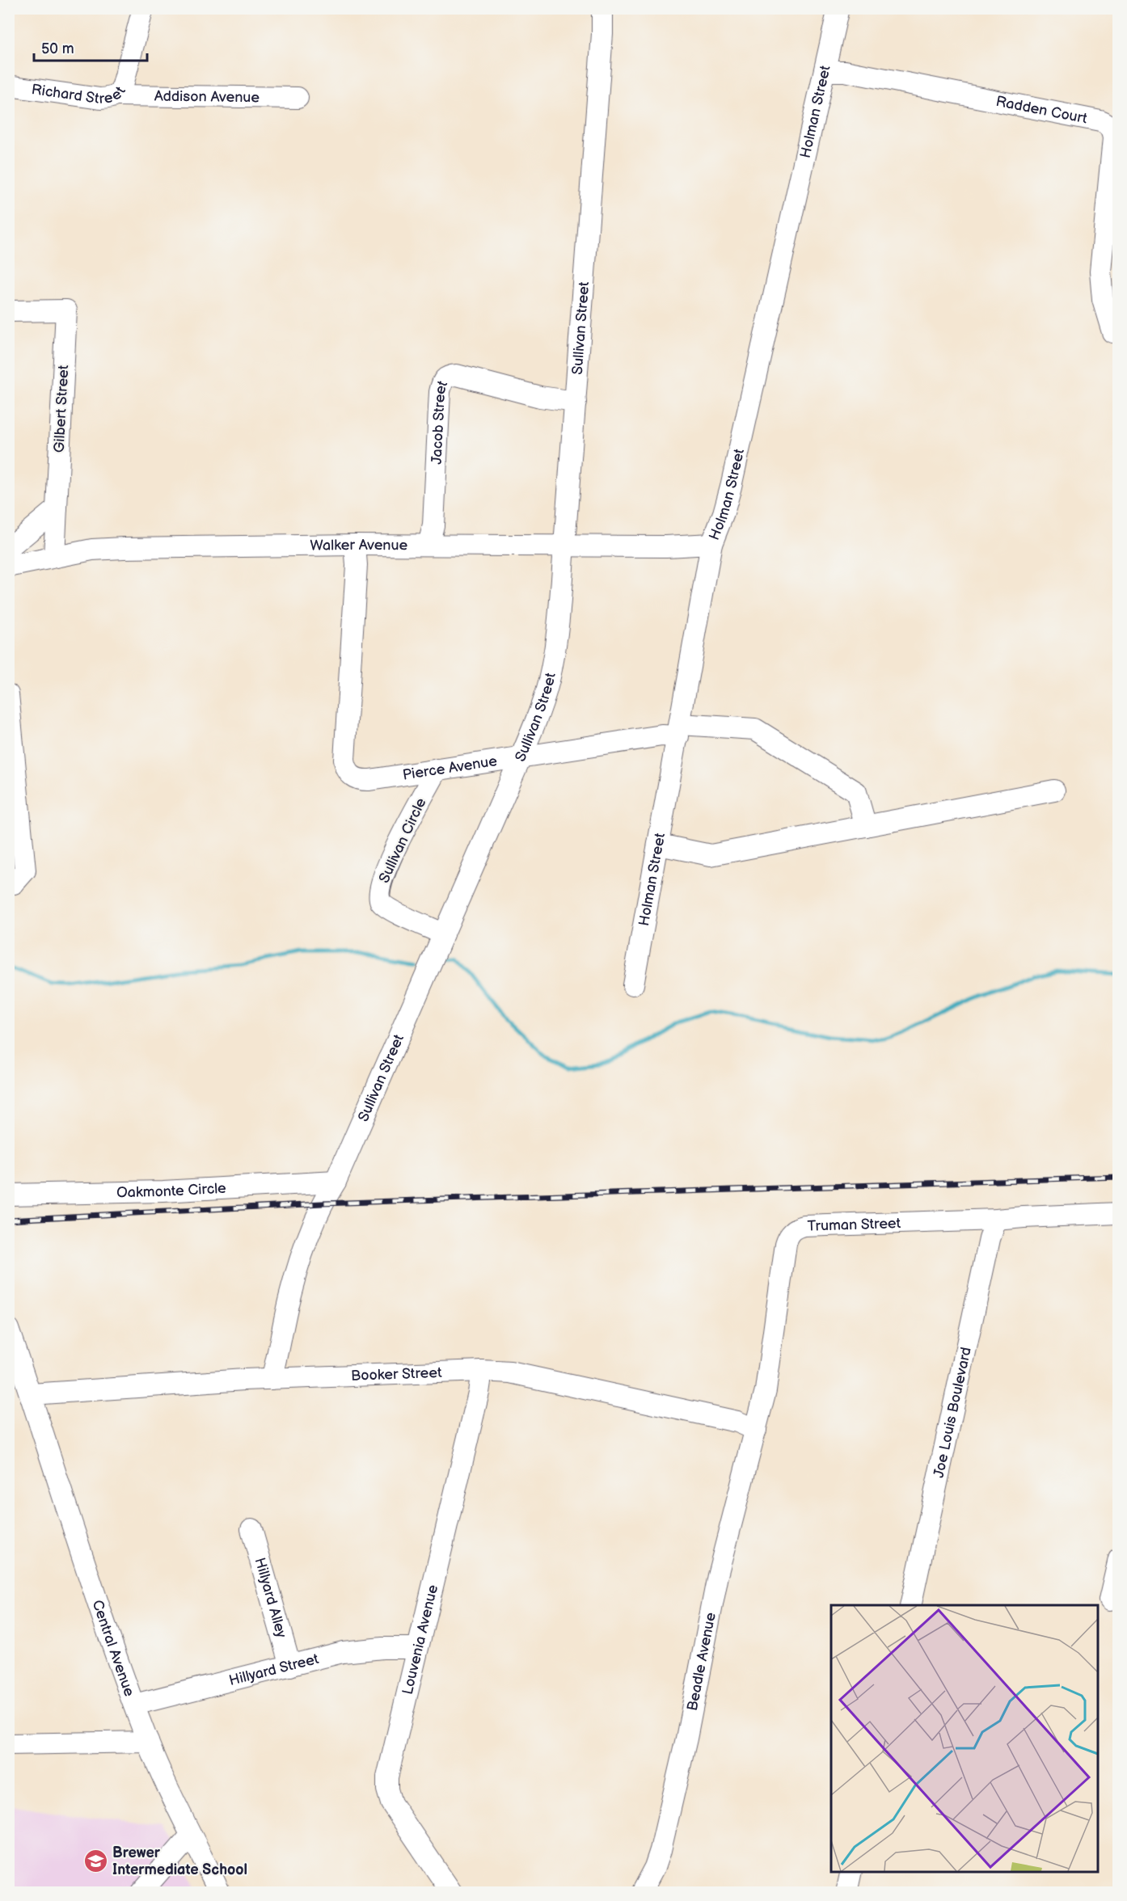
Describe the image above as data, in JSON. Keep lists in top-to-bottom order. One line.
{"streets":{"street":["Richard Street","Addison Avenue","Radden Court","Holman Street","Sullivan Street","Gilbert Street","Jacob Street","Walker Avenue","Pierce Avenue","Sullivan Circle","Oakmonte Circle","Truman Street","Booker Street","Joe Louis Boulevard","Hillyard Alley","Louvenia Avenue","Central Avenue","Beadle Avenue","Hillyard Street"]},"crossings":[["Richard Street","Addison Avenue"],["Radden Court","Holman Street"],["Holman Street","Walker Avenue"],["Holman Street","Pierce Avenue"],["Sullivan Street","Jacob Street"],["Sullivan Street","Walker Avenue"],["Sullivan Street","Pierce Avenue"],["Sullivan Street","Sullivan Circle"],["Sullivan Street","Oakmonte Circle"],["Sullivan Street","Booker Street"],["Gilbert Street","Walker Avenue"],["Jacob Street","Walker Avenue"],["Walker Avenue","Pierce Avenue"],["Pierce Avenue","Sullivan Circle"],["Truman Street","Booker Street"],["Truman Street","Joe Louis Boulevard"],["Truman Street","Beadle Avenue"],["Booker Street","Louvenia Avenue"],["Booker Street","Central Avenue"],["Booker Street","Beadle Avenue"],["Hillyard Alley","Hillyard Street"],["Louvenia Avenue","Hillyard Street"],["Central Avenue","Hillyard Street"]],"places":{"school or university":["Brewer Intermediate School"]},"scale_bar":"50 m"}
